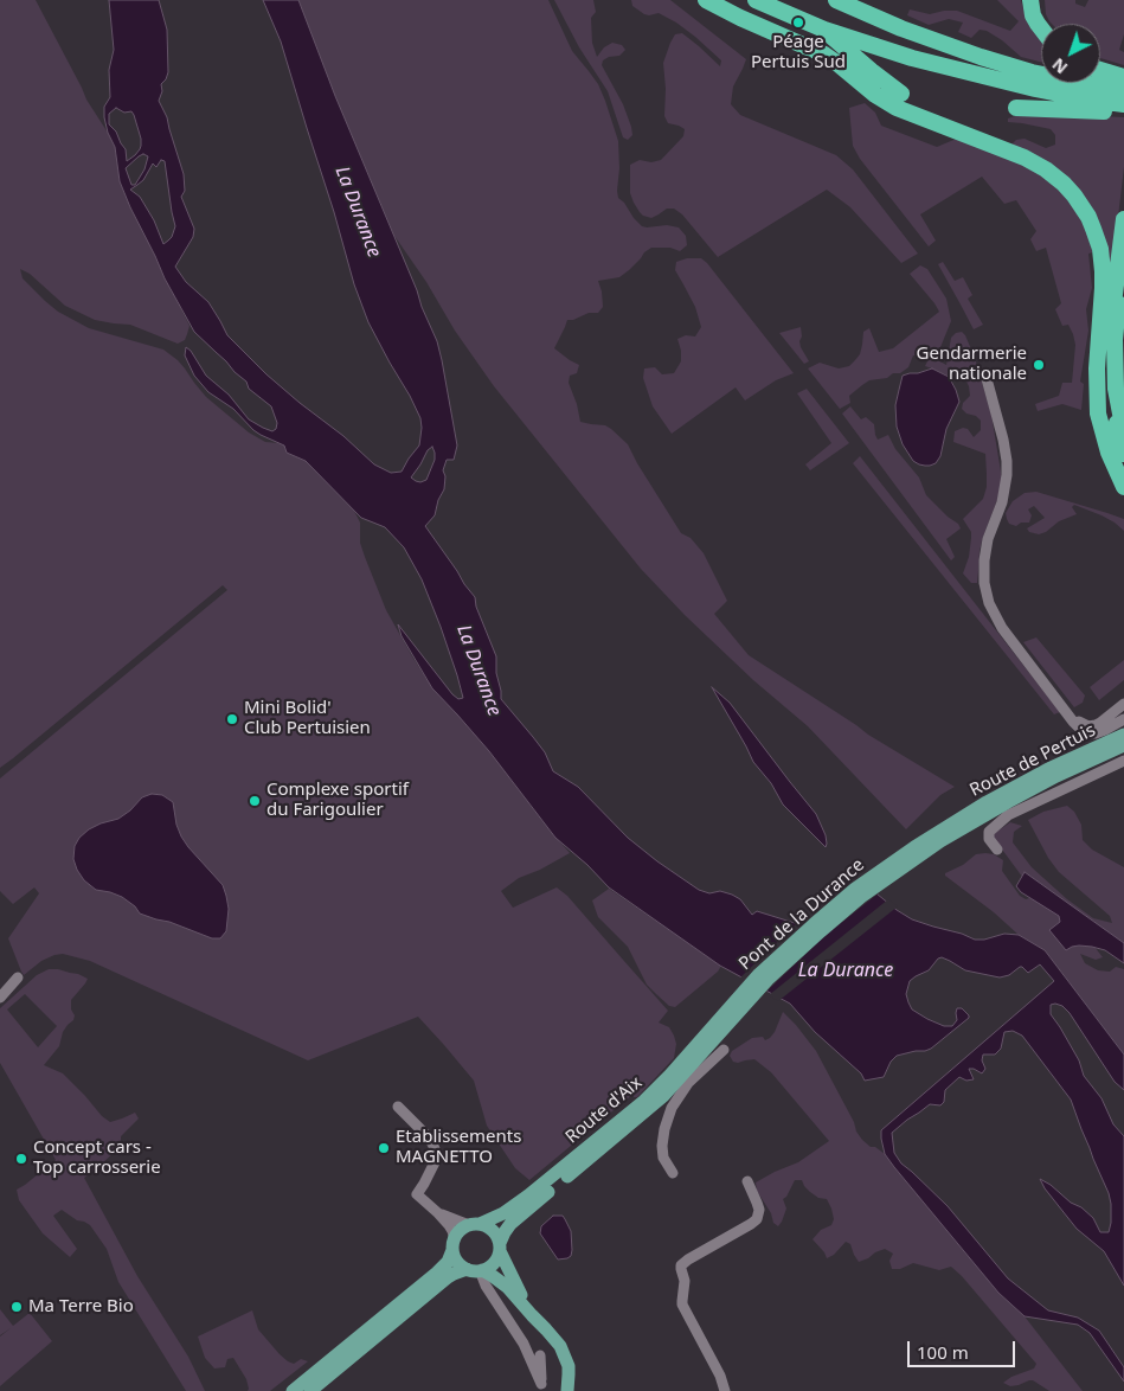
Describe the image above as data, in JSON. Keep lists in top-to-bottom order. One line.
{"streets":{"main road":["Route de Pertuis","Pont de la Durance","Route d'Aix"]},"crossings":[["Route de Pertuis","Pont de la Durance"],["Pont de la Durance","Route d'Aix"]],"water":["La Durance"],"places":["Péage Pertuis Sud","Gendarmerie nationale","Mini Bolid' Club Pertuisien","Complexe sportif du Farigoulier","Etablissements MAGNETTO","Concept cars - Top carrosserie","Ma Terre Bio"],"scale_bar":"100 m","north":"bottom left"}
